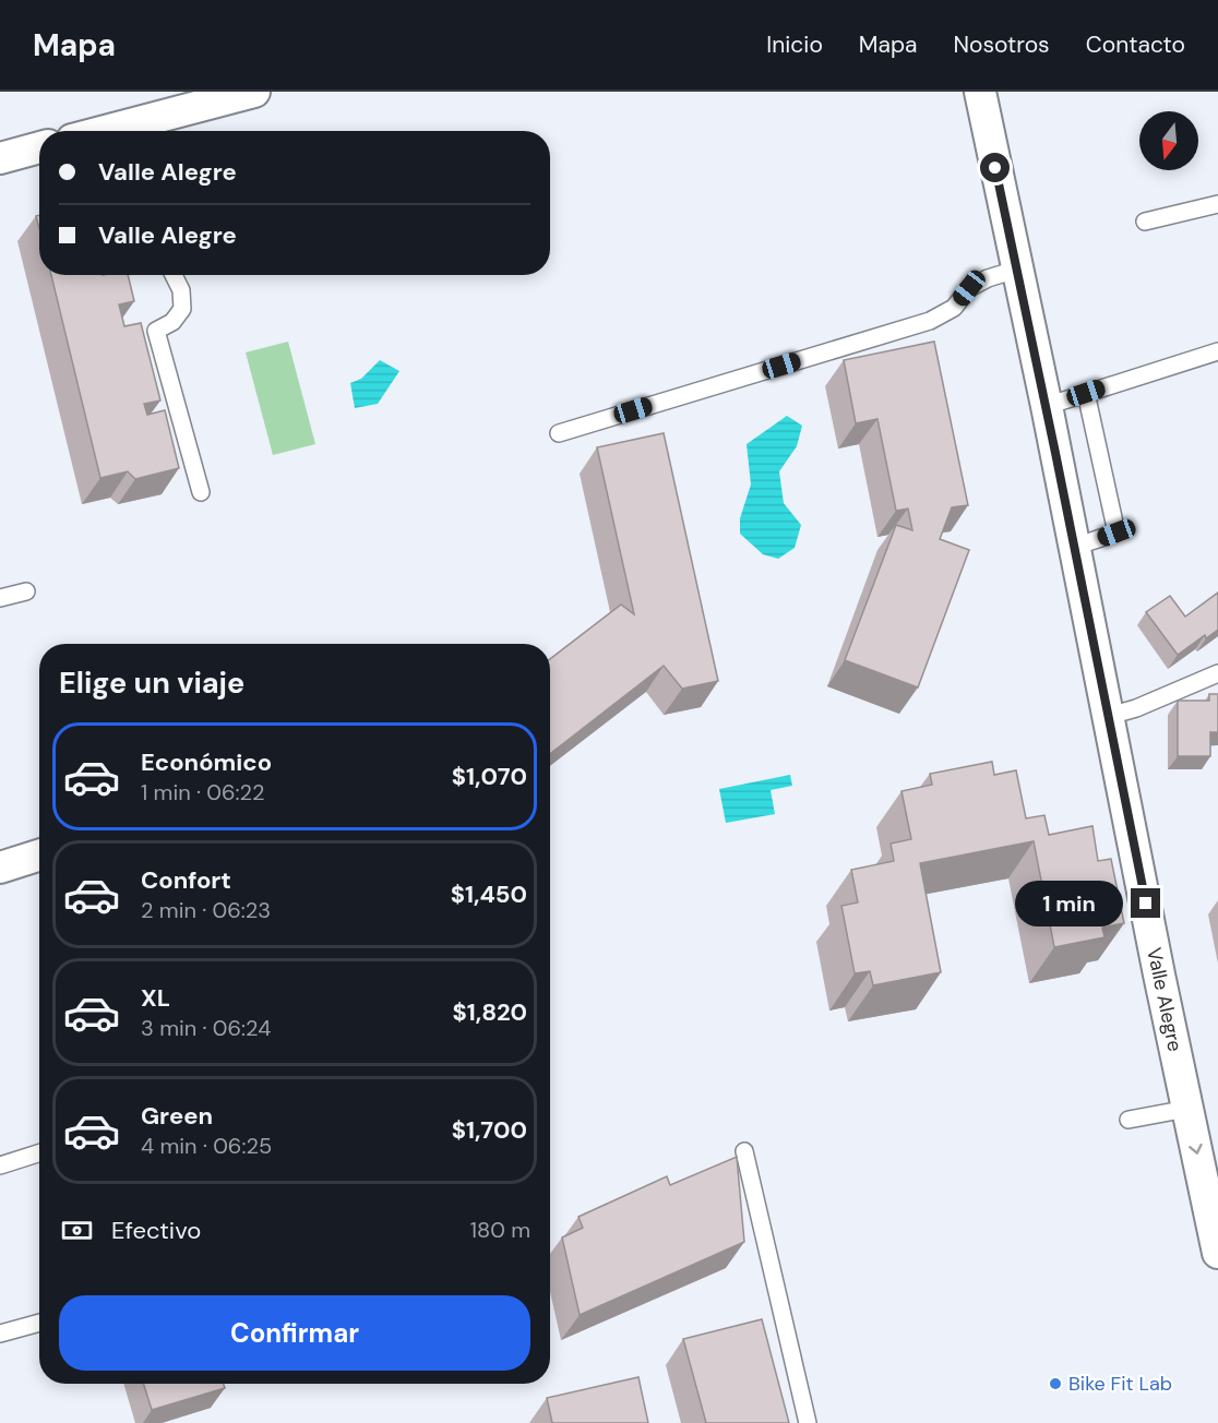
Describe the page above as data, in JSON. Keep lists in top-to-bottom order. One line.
{"streets":{"street":["Valle Alegre"]},"places":["Bike Fit Lab"],"north":"bottom","page":{"header":"Mapa","nav":["Inicio","Mapa","Nosotros","Contacto"],"banner":["Valle Alegre","Valle Alegre"],"heading":"Elige un viaje","list":[{"name":"Económico","note":"1 min · 06:22","value":"$1,070"},{"name":"Confort","note":"2 min · 06:23","value":"$1,450"},{"name":"XL","note":"3 min · 06:24","value":"$1,820"},{"name":"Green","note":"4 min · 06:25","value":"$1,700"}],"bubble":"1 min","pay":["Efectivo","180 m"],"buttons":"Confirmar"}}
